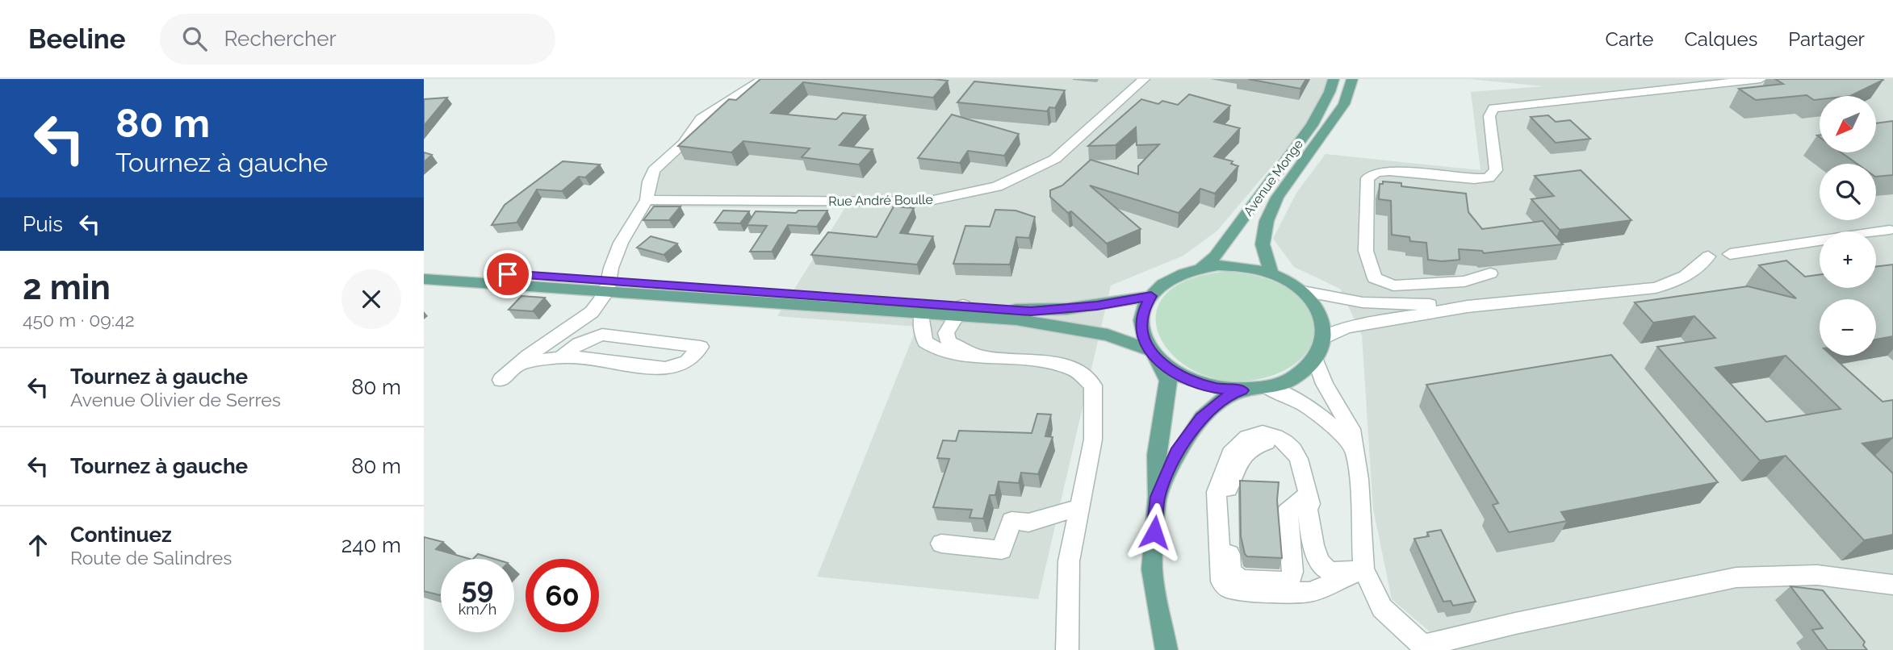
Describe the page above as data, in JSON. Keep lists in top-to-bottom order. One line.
{"streets":{"main road":["Avenue Monge"],"street":["Rue André Boulle"]},"north":"bottom left","page":{"header":"Beeline","search":"Rechercher","nav":["Carte","Calques","Partager"],"turn":["80 m","Tournez à gauche"],"map_buttons":["+","−"],"then":"Puis","heading":["2 min","450 m · 09:42"],"list":[{"name":"Tournez à gauche","note":"Avenue Olivier de Serres","value":"80 m"},{"name":"Tournez à gauche","value":"80 m"},{"name":"Continuez","note":"Route de Salindres","value":"240 m"}],"speed":"59 km/h","limit":"60"}}
